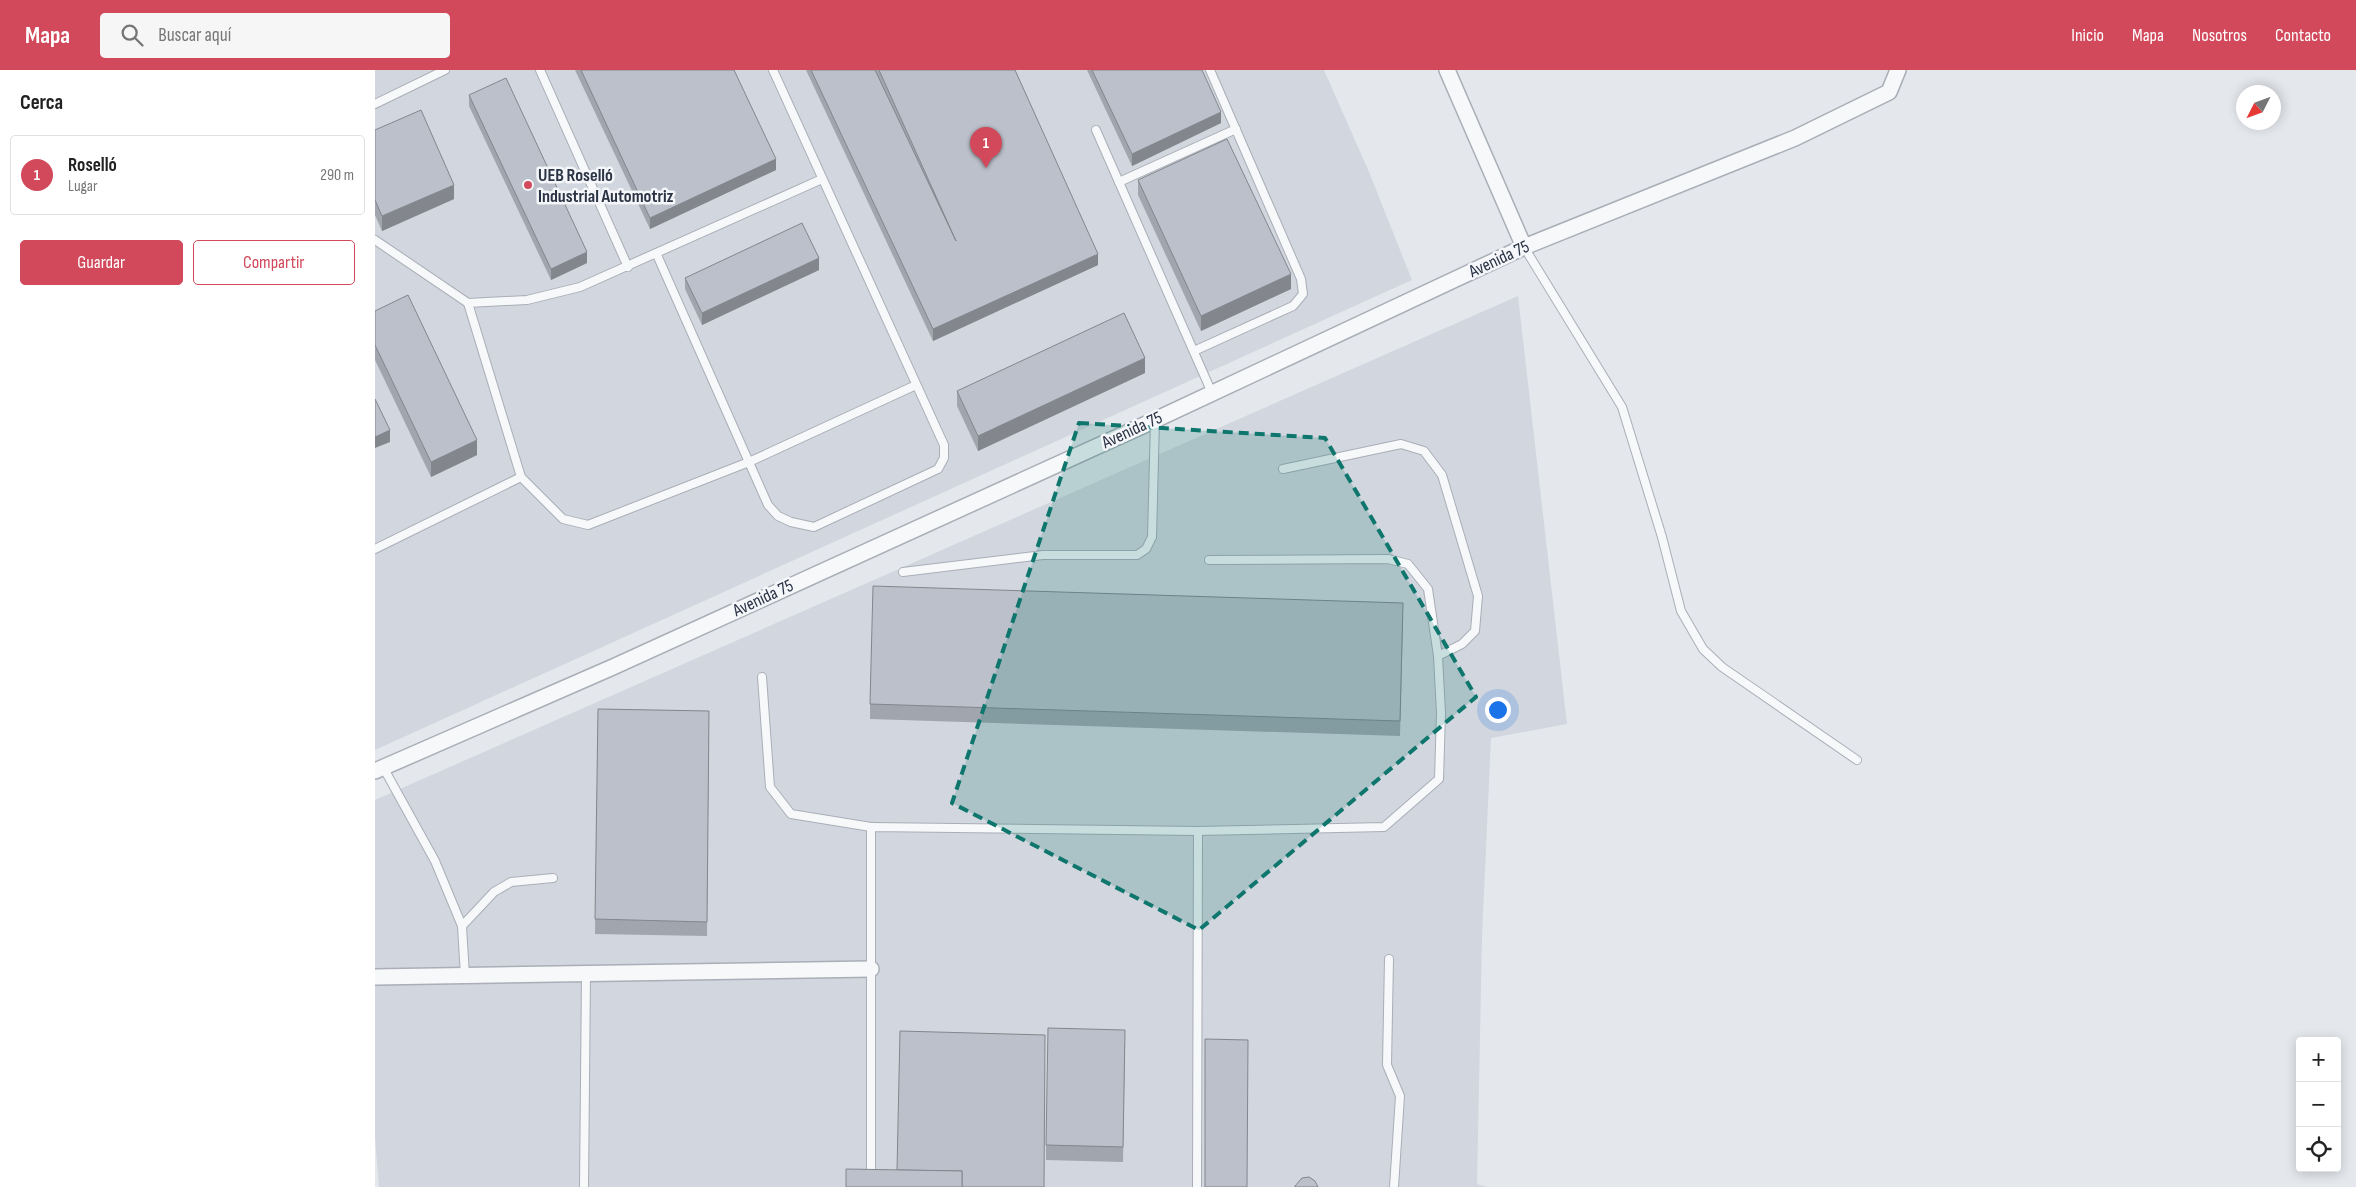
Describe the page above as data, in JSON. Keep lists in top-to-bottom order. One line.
{"streets":{"street":["Avenida 75"]},"places":["UEB Roselló Industrial Automotriz"],"north":"bottom left","page":{"header":"Mapa","search":"Buscar aquí","nav":["Inicio","Mapa","Nosotros","Contacto"],"heading":"Cerca","pins":"1","list":[{"mark":"1","name":"Roselló","note":"Lugar","value":"290 m"}],"buttons":["Guardar","Compartir"],"map_buttons":["+","−"]}}
